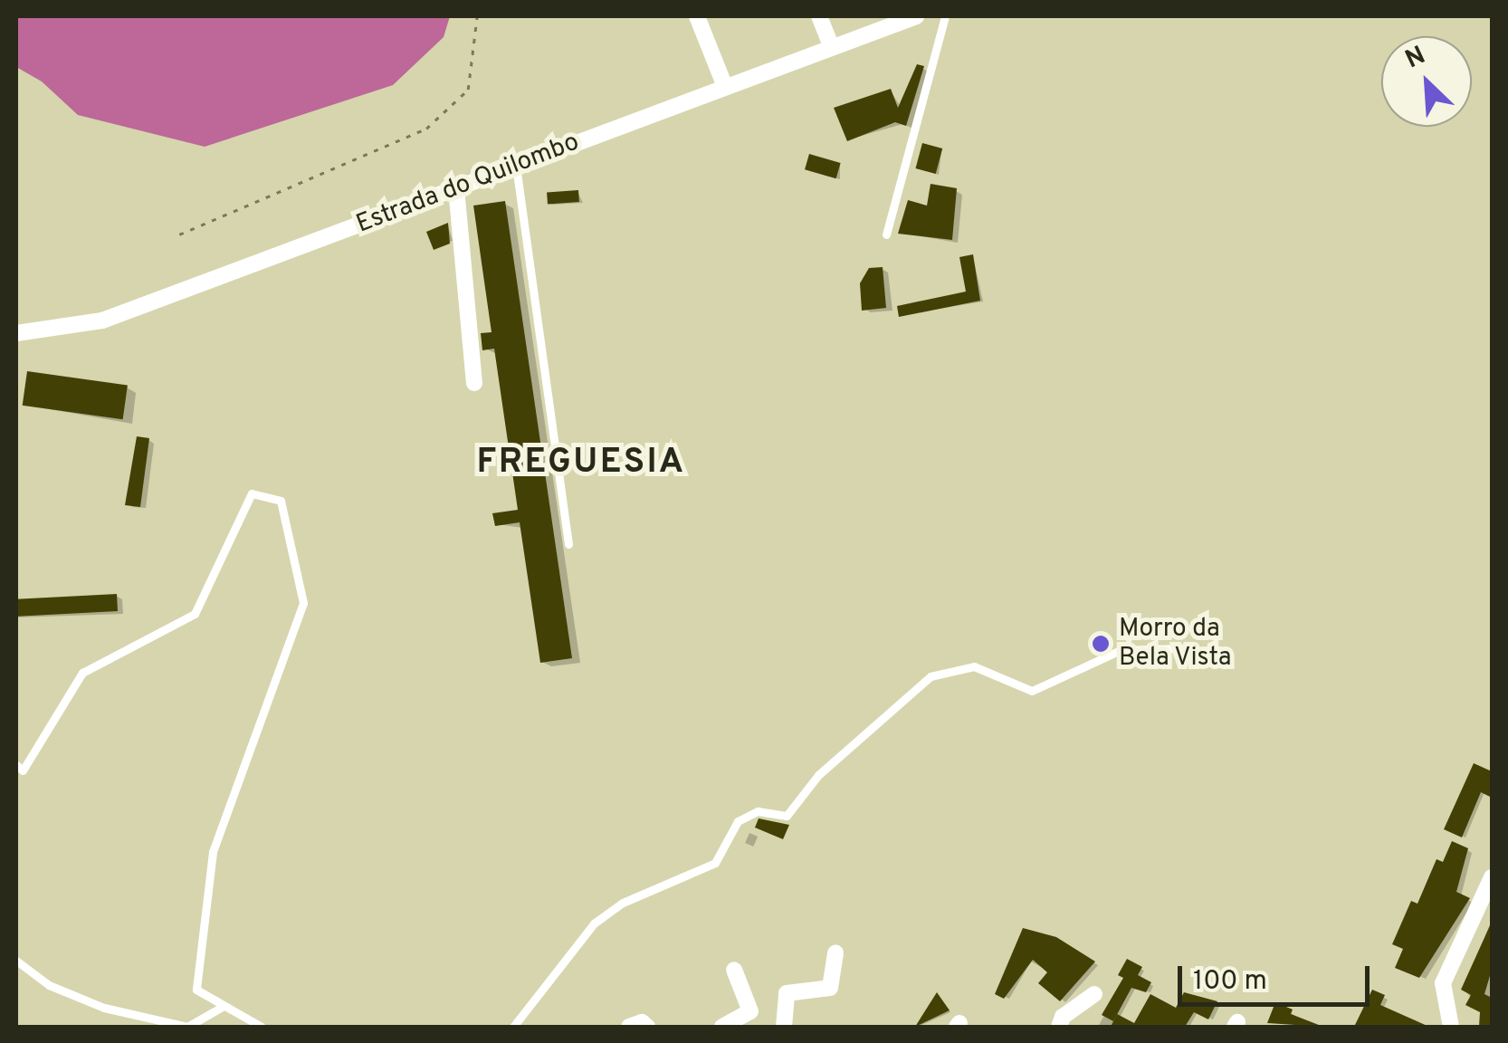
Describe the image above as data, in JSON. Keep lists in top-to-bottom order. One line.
{"streets":{"street":["Estrada do Quilombo"]},"districts":["FREGUESIA"],"places":["Morro da Bela Vista"],"scale_bar":"100 m","north":"top left"}
